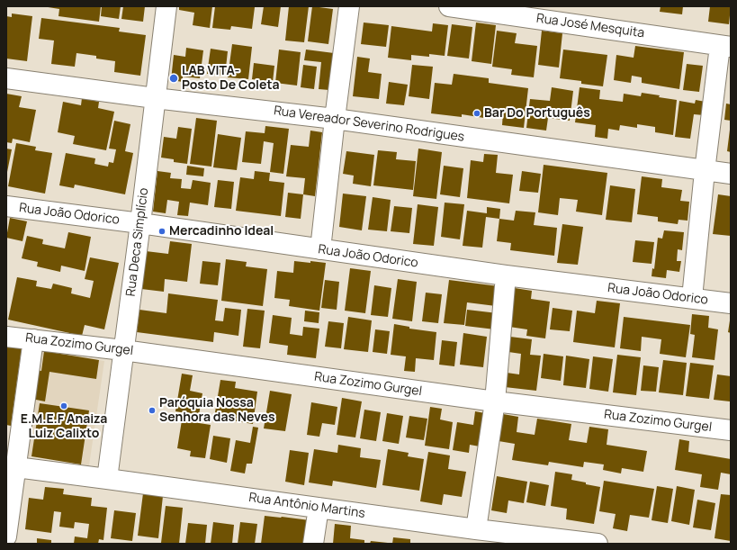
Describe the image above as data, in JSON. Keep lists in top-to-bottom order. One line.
{"streets":{"street":["Rua José Mesquita","Rua Vereador Severino Rodrigues","Rua João Odorico","Rua Deca Simplício","Rua Zozimo Gurgel","Rua Antônio Martins"]},"crossings":[["Rua Vereador Severino Rodrigues","Rua Deca Simplício"],["Rua João Odorico","Rua Deca Simplício"],["Rua Deca Simplício","Rua Zozimo Gurgel"],["Rua Deca Simplício","Rua Antônio Martins"]],"places":["LAB VITA- Posto De Coleta","Bar Do Português","Mercadinho Ideal","E.M.E.F Anaiza Luiz Calixto","Paróquia Nossa Senhora das Neves"]}
